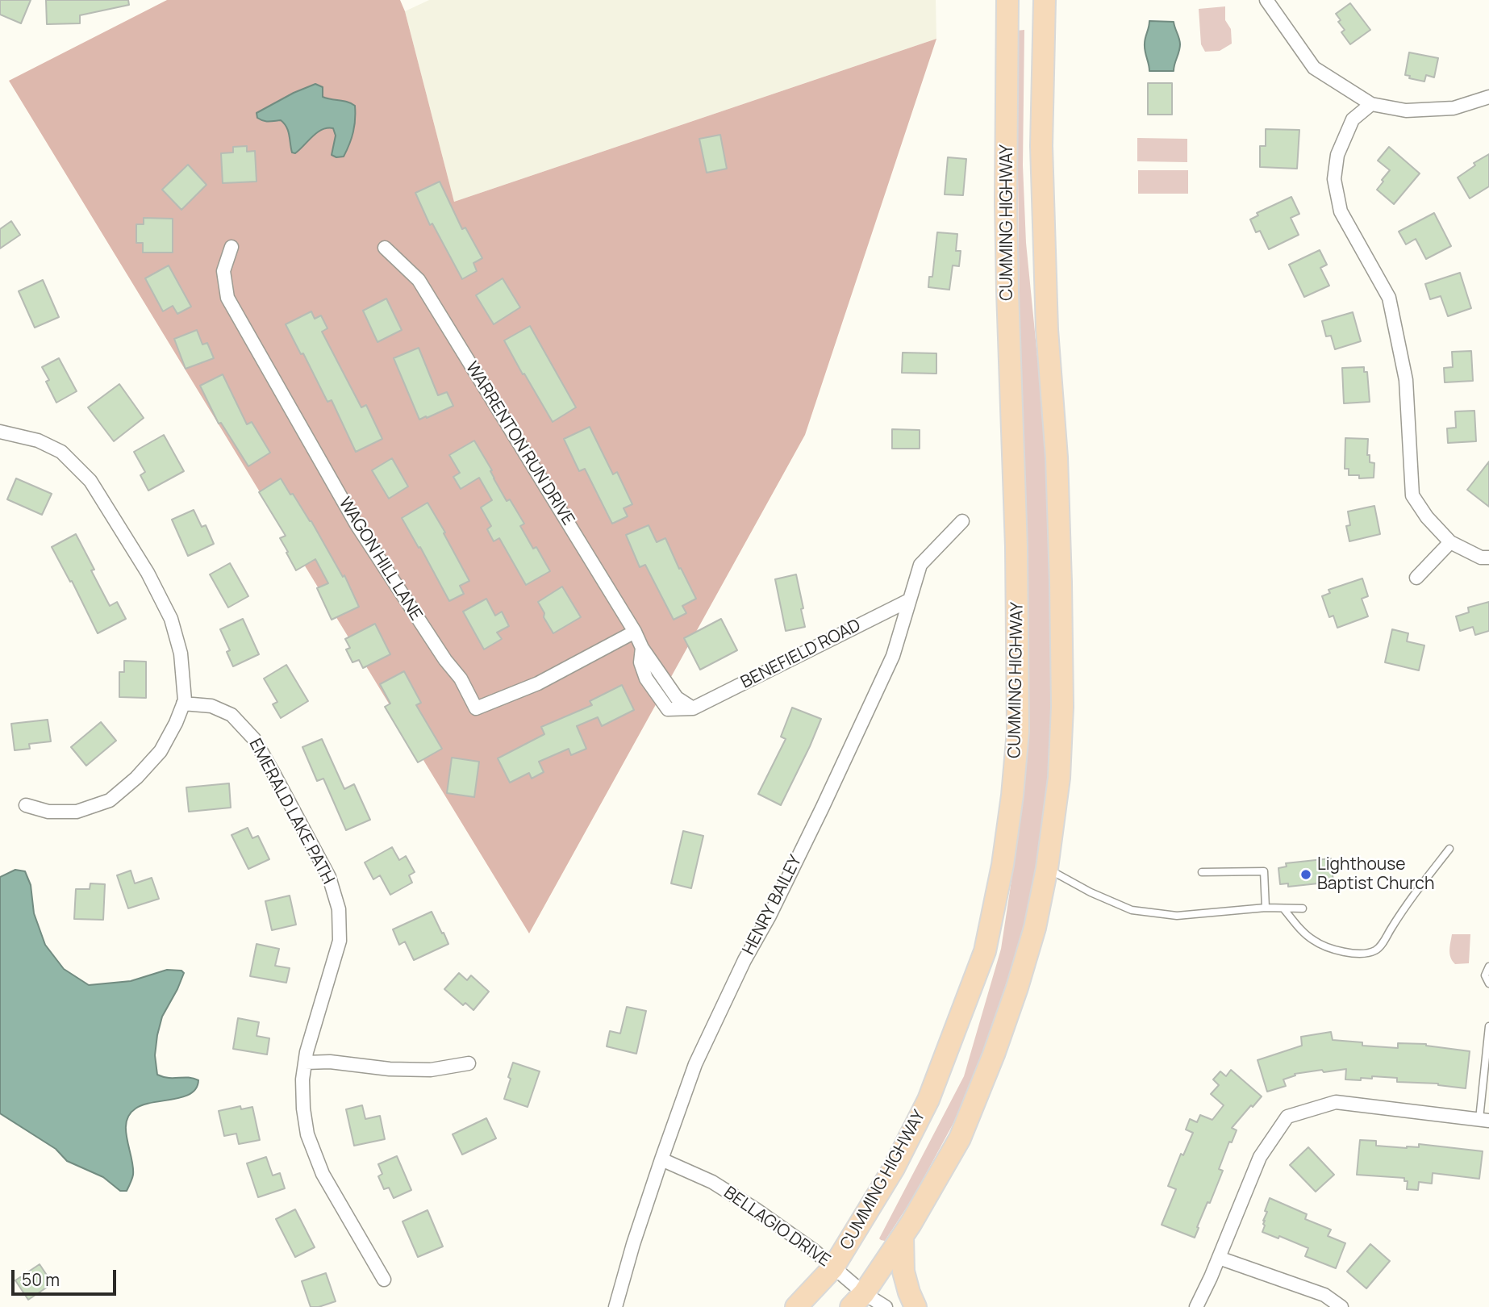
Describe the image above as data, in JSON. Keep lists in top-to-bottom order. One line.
{"streets":{"highway":["CUMMING HIGHWAY"],"street":["WARRENTON RUN DRIVE","WAGON HILL LANE","BENEFIELD ROAD","EMERALD LAKE PATH","HENRY BAILEY","BELLAGIO DRIVE"]},"crossings":[["CUMMING HIGHWAY","BELLAGIO DRIVE"],["WARRENTON RUN DRIVE","WAGON HILL LANE"],["WARRENTON RUN DRIVE","BENEFIELD ROAD"],["BENEFIELD ROAD","HENRY BAILEY"],["HENRY BAILEY","BELLAGIO DRIVE"]],"places":["Lighthouse Baptist Church"],"scale_bar":"50 m"}
